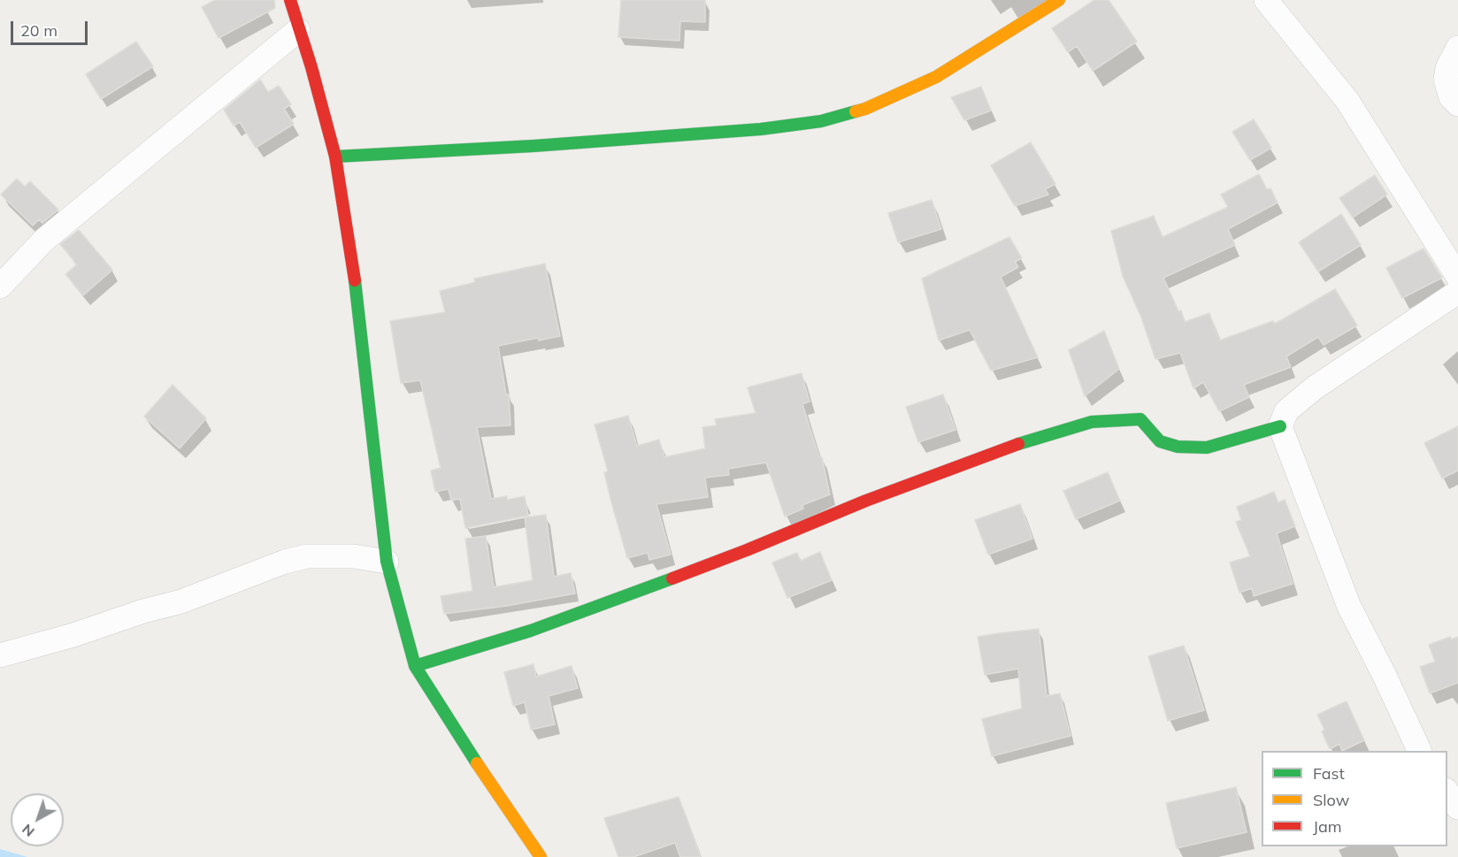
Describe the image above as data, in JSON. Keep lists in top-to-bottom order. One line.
{"legend":["Fast","Slow","Jam"],"scale_bar":"20 m","north":"bottom left"}
